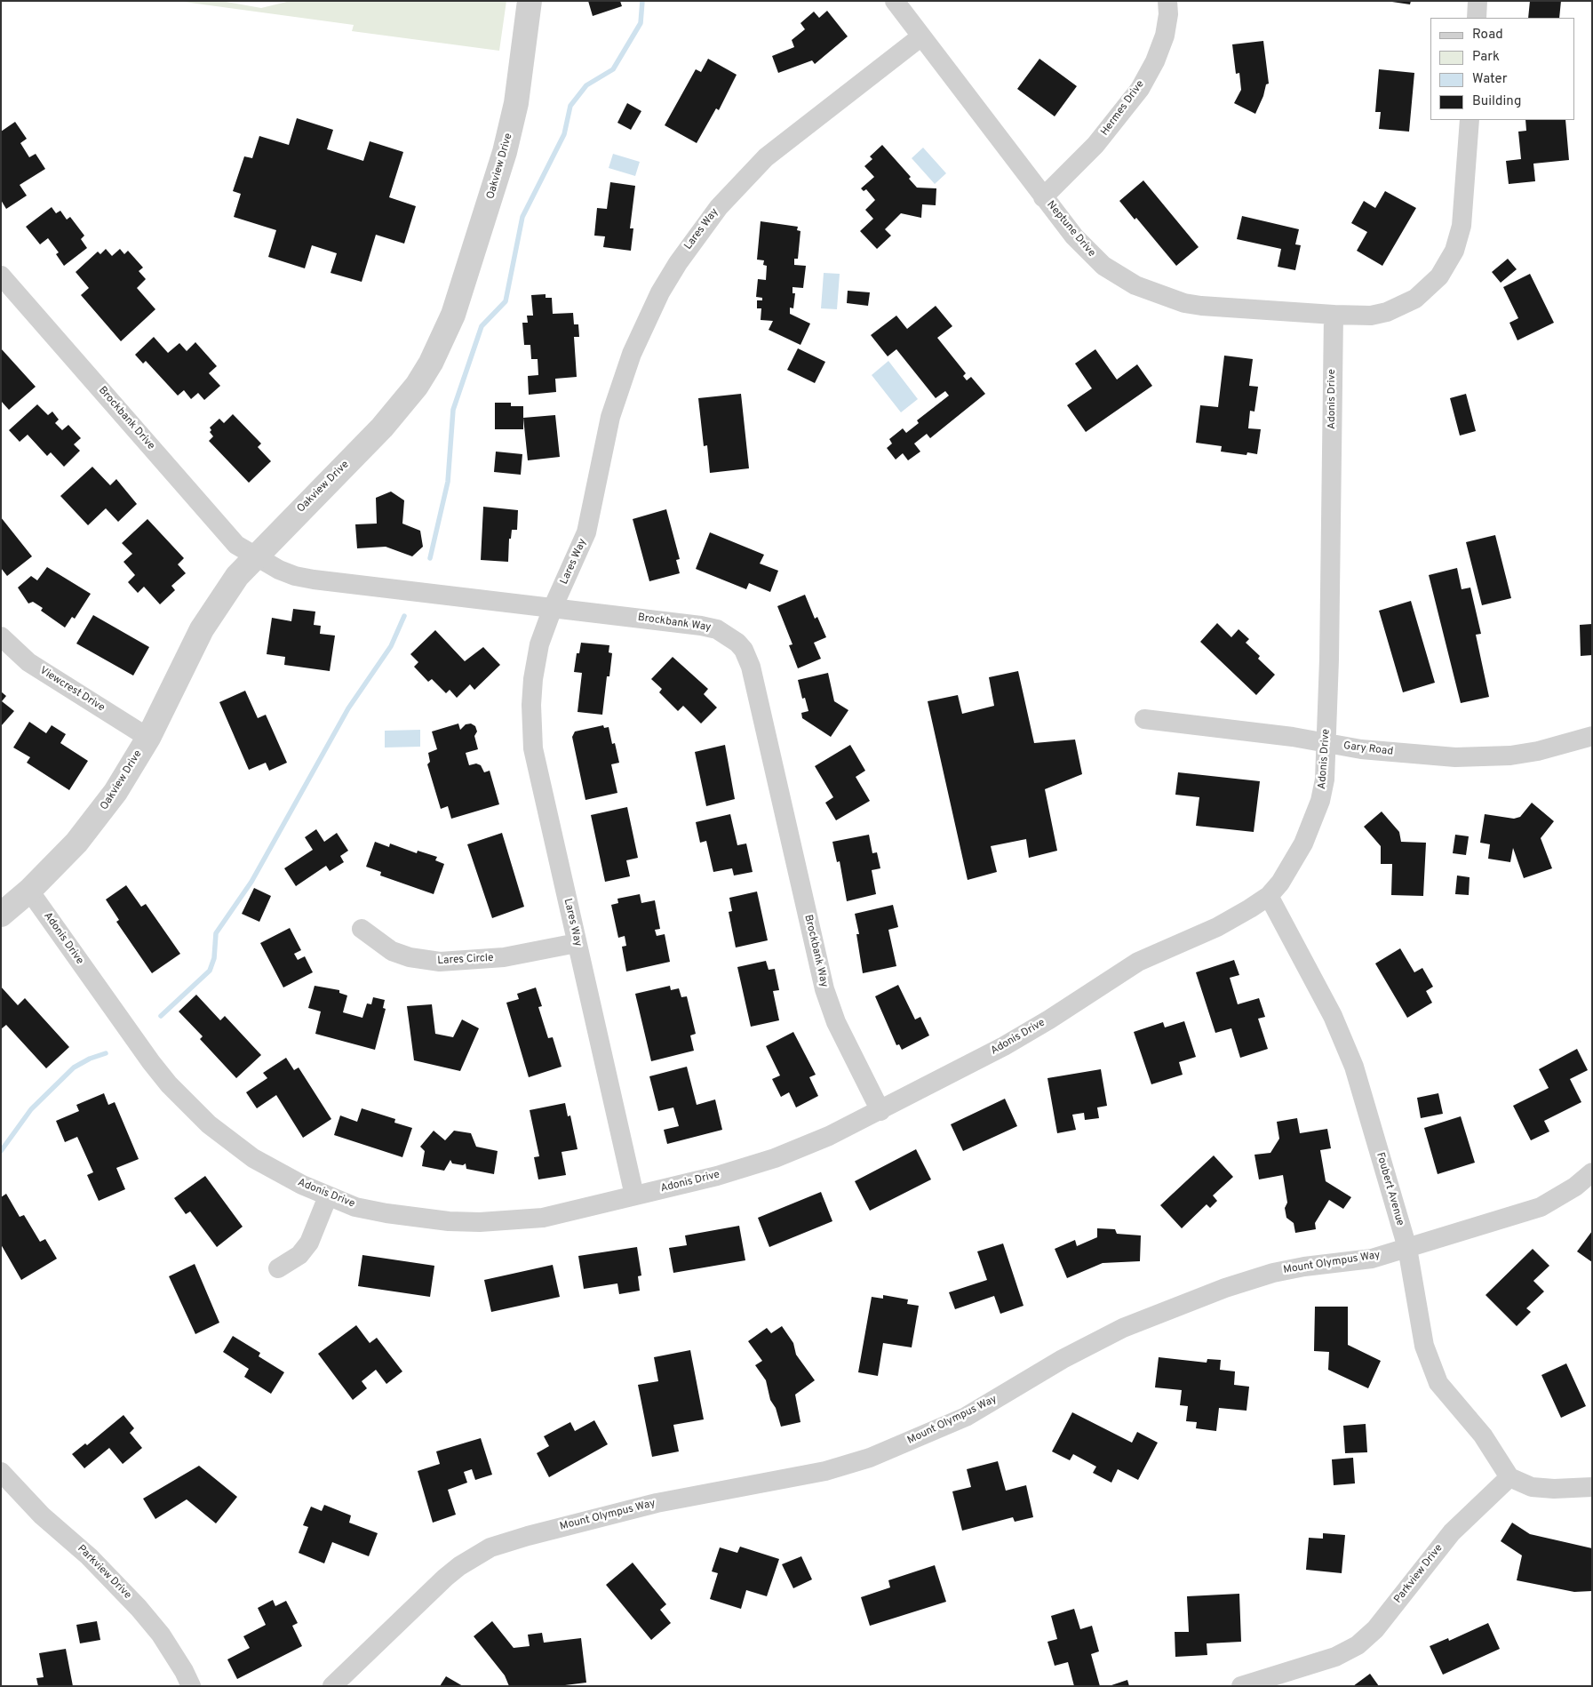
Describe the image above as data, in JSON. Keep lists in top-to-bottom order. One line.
{"streets":{"street":["Hermes Drive","Oakview Drive","Lares Way","Neptune Drive","Adonis Drive","Brockbank Drive","Brockbank Way","Viewcrest Drive","Gary Road","Lares Circle","Foubert Avenue","Mount Olympus Way","Parkview Drive"]},"crossings":[["Hermes Drive","Neptune Drive"],["Oakview Drive","Adonis Drive"],["Oakview Drive","Brockbank Drive"],["Oakview Drive","Brockbank Way"],["Oakview Drive","Viewcrest Drive"],["Lares Way","Neptune Drive"],["Lares Way","Adonis Drive"],["Lares Way","Brockbank Way"],["Lares Way","Lares Circle"],["Neptune Drive","Adonis Drive"],["Adonis Drive","Brockbank Way"],["Adonis Drive","Gary Road"],["Adonis Drive","Foubert Avenue"],["Brockbank Drive","Brockbank Way"],["Foubert Avenue","Mount Olympus Way"],["Foubert Avenue","Parkview Drive"]],"legend":["Road","Park","Water","Building"]}
